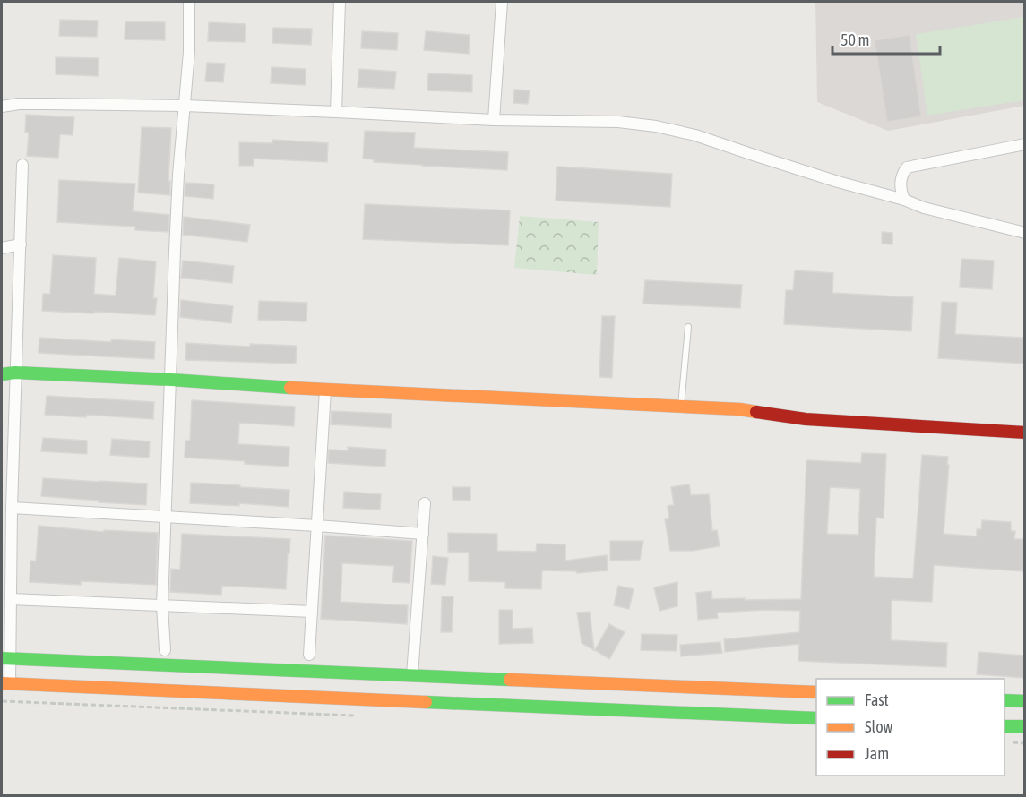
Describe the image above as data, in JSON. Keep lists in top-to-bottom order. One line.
{"legend":["Fast","Slow","Jam"],"scale_bar":"50 m"}
